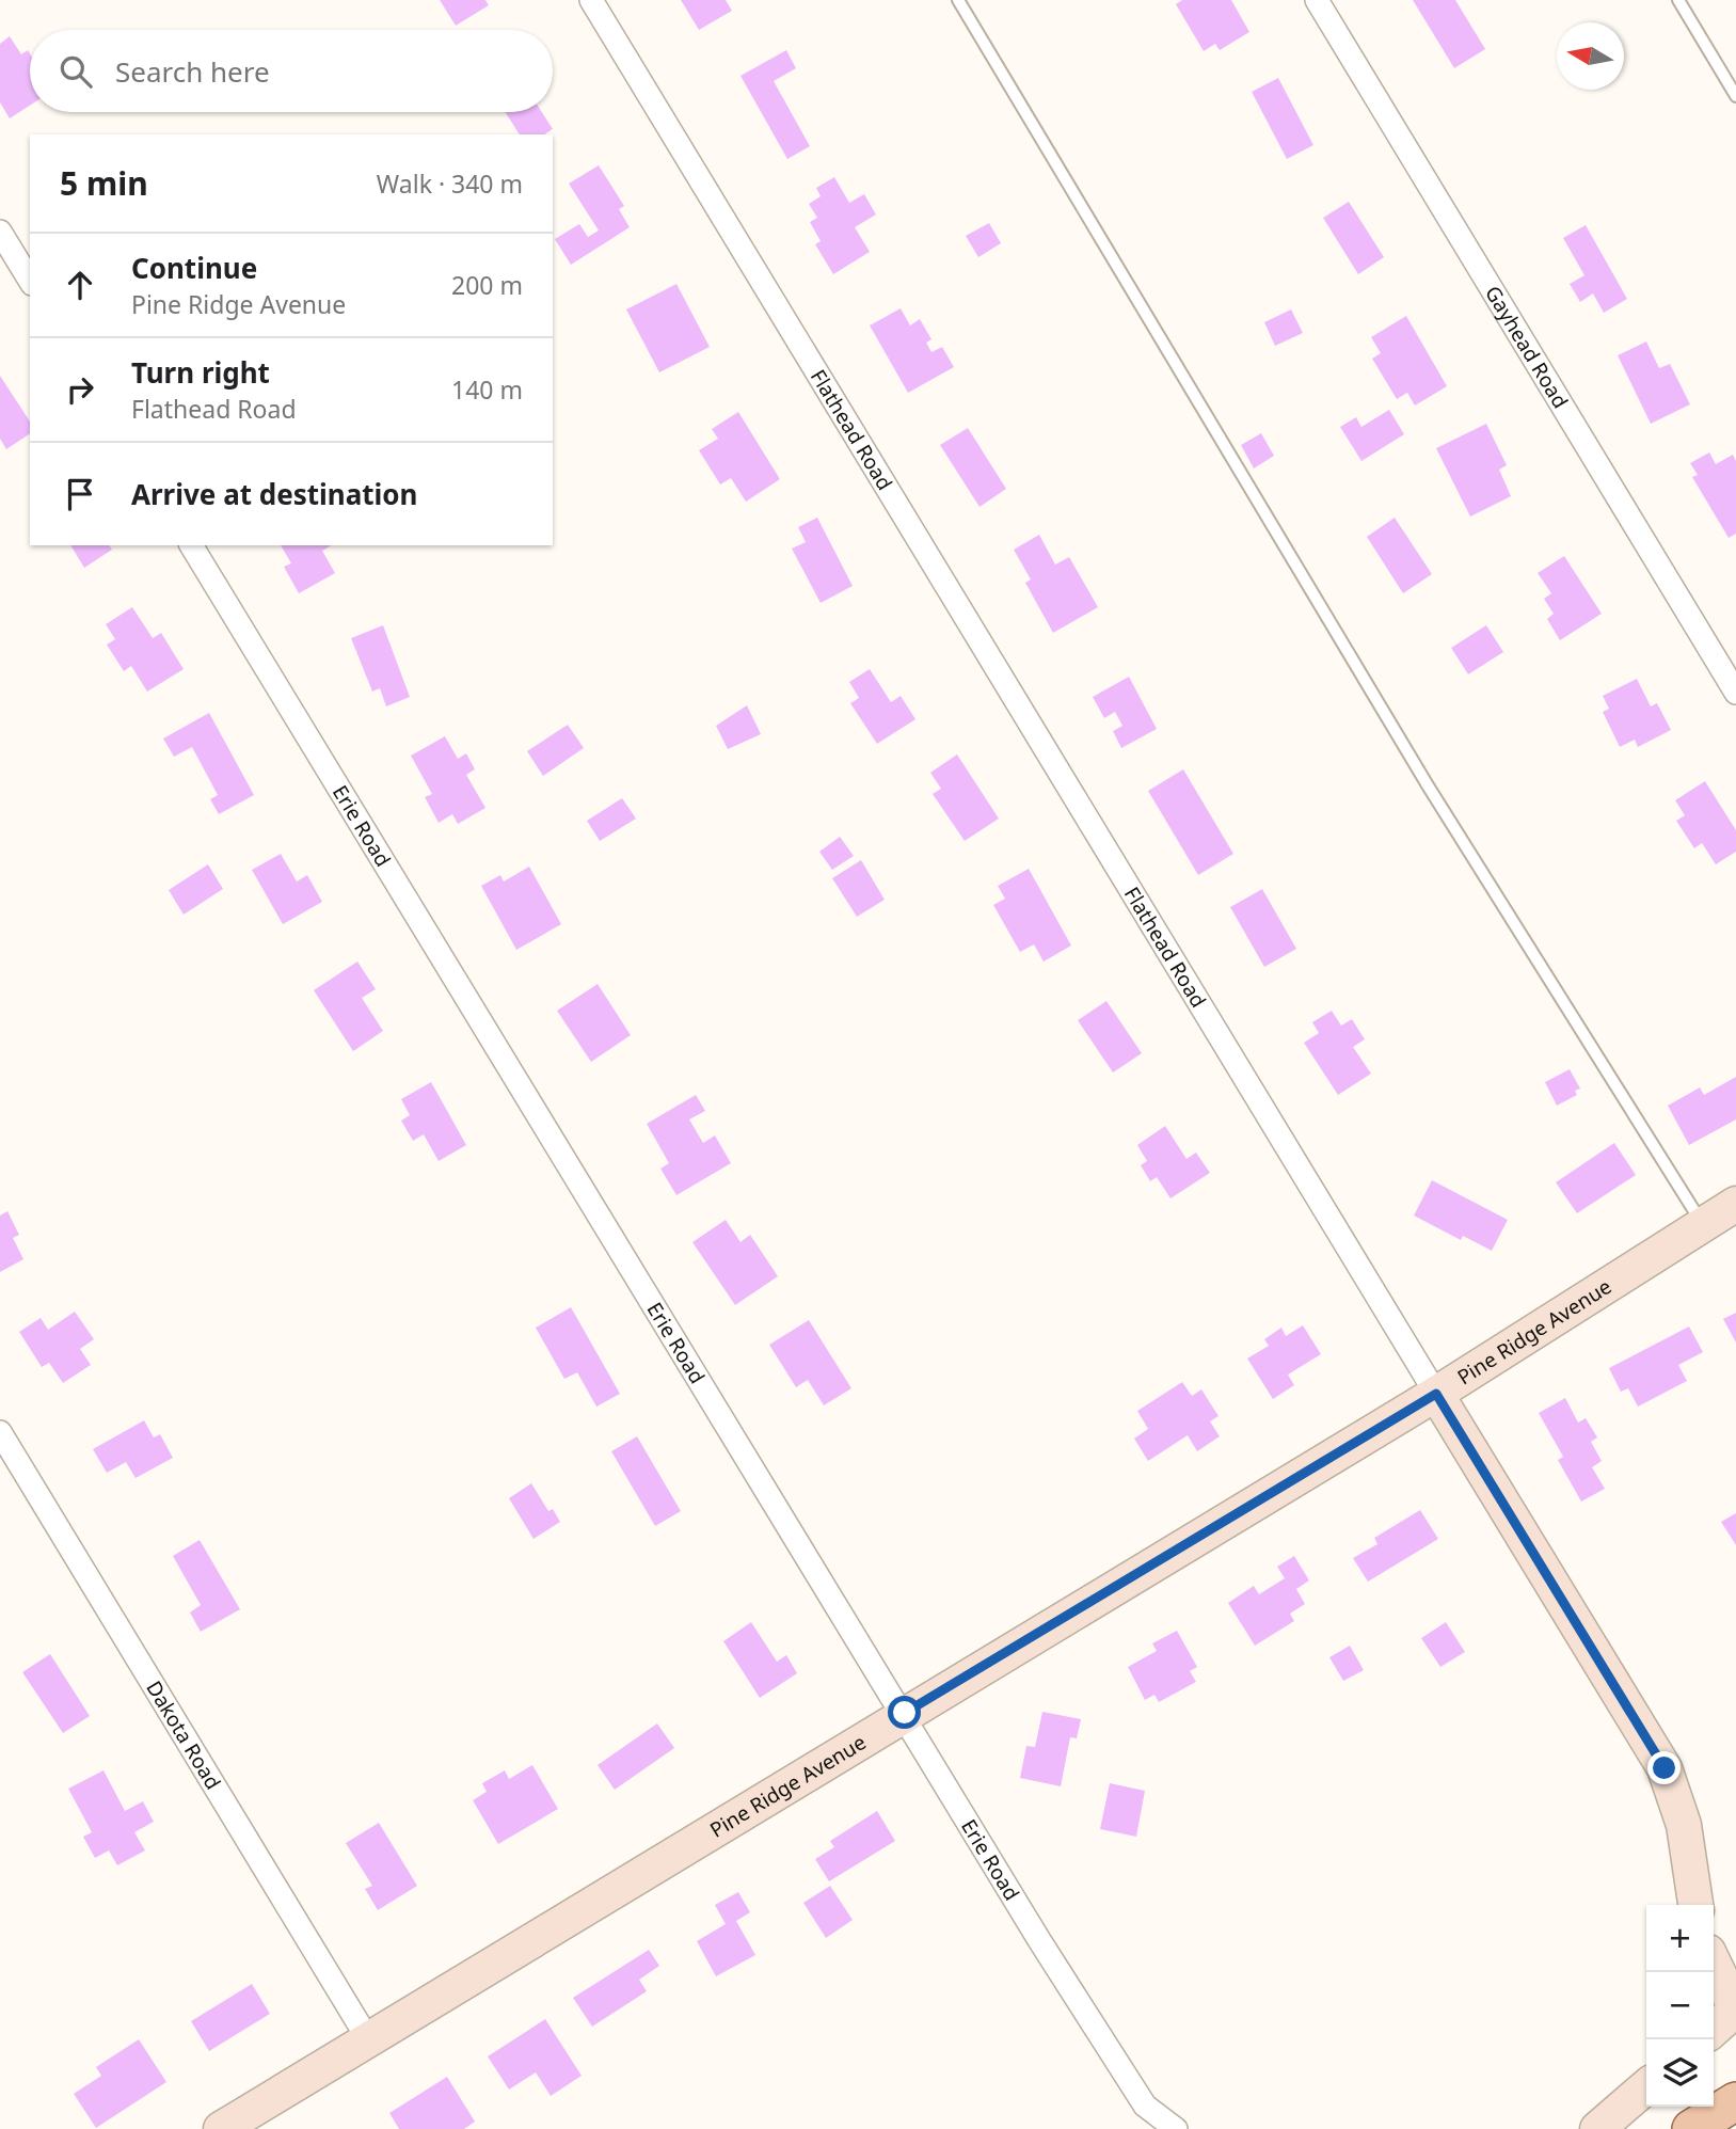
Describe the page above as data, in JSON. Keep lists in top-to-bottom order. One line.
{"streets":{"street":["Gayhead Road","Flathead Road","Erie Road","Pine Ridge Avenue","Dakota Road"]},"crossings":[["Flathead Road","Pine Ridge Avenue"],["Erie Road","Pine Ridge Avenue"],["Pine Ridge Avenue","Dakota Road"]],"north":"left","page":{"search":"Search here","heading":["5 min","Walk · 340 m"],"list":[["Continue","Pine Ridge Avenue","200 m"],["Turn right","Flathead Road","140 m"],"Arrive at destination"],"map_buttons":["+","−"]}}
